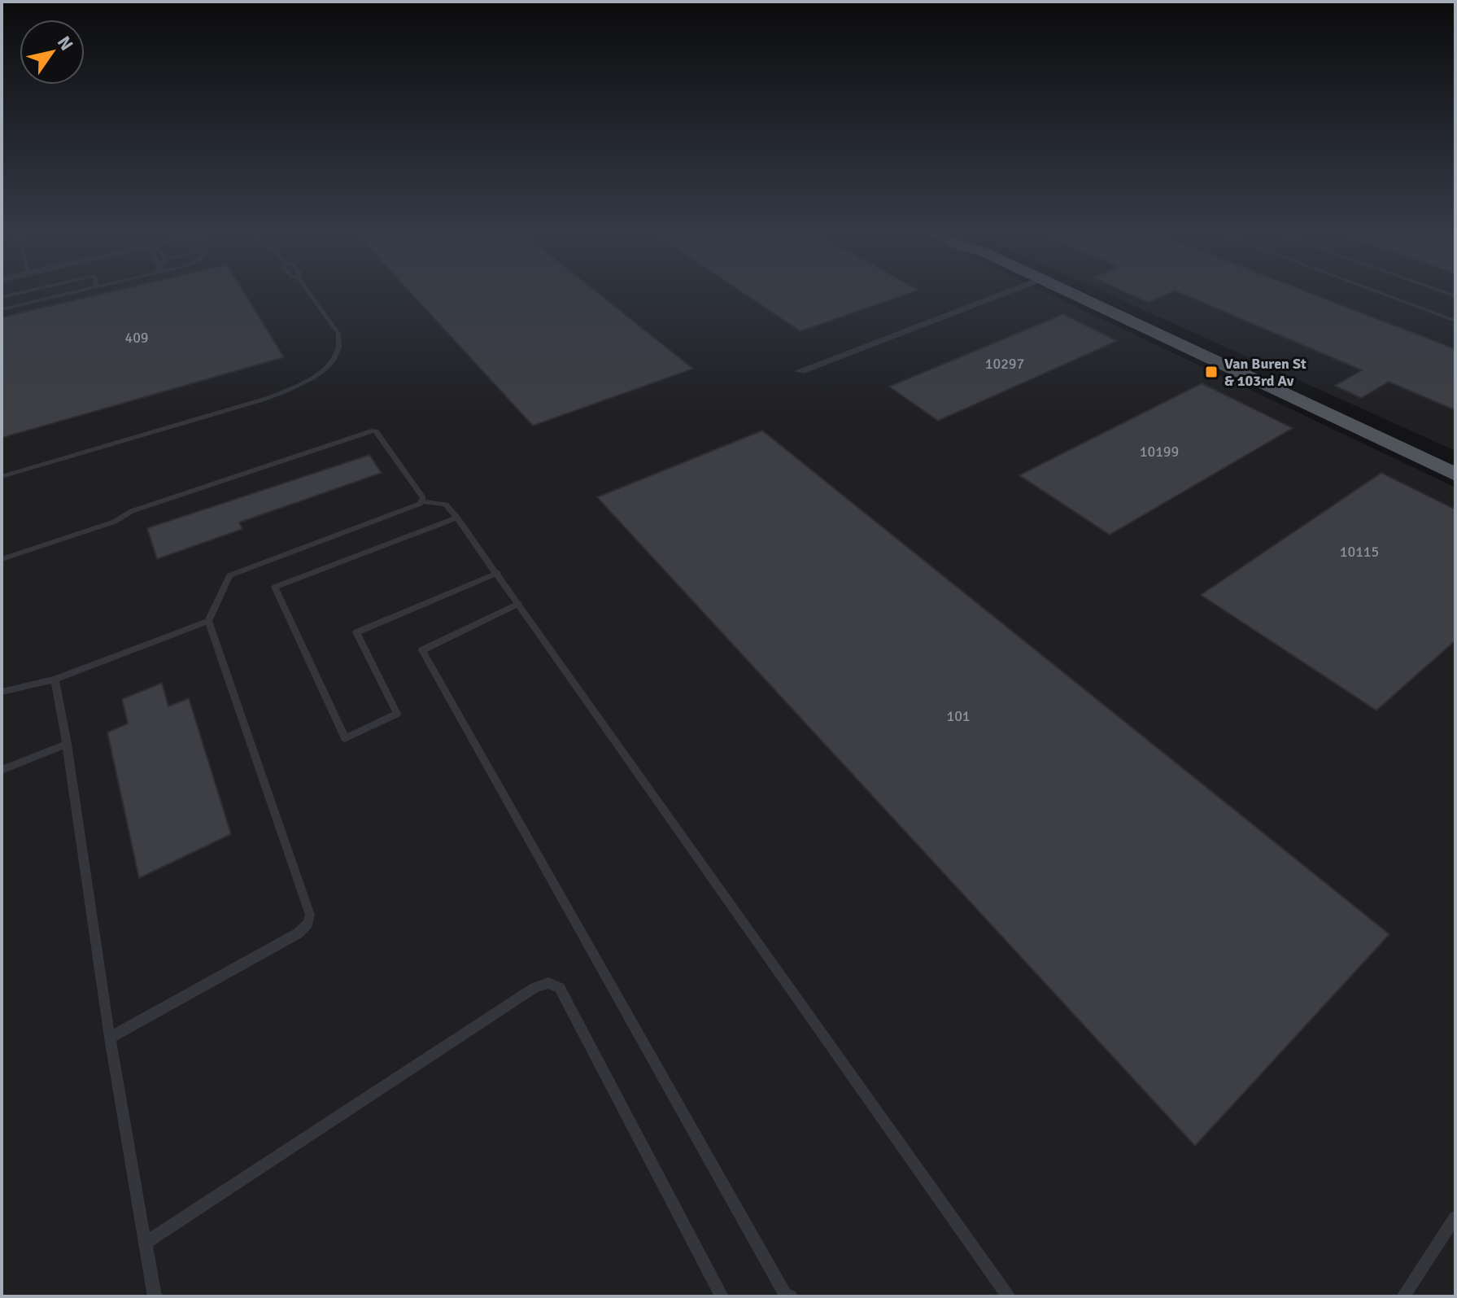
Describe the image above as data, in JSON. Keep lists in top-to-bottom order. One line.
{"places":{"transit":["Van Buren St & 103rd Av"]},"house_numbers":["409","10297","10199","10115","101"],"north":"top right"}
